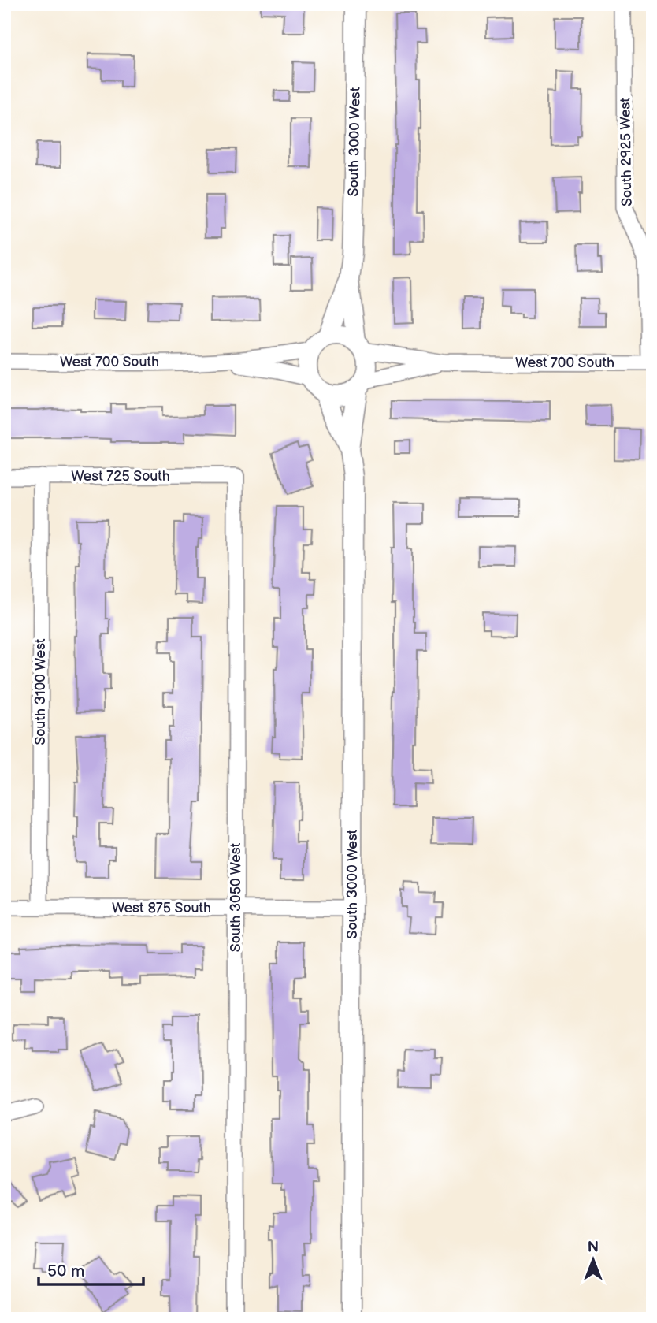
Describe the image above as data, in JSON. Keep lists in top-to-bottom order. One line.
{"streets":{"main road":["South 3000 West"],"street":["South 2925 West","West 700 South","West 725 South","South 3100 West","South 3050 West","West 875 South"]},"crossings":[["South 3000 West","West 700 South"],["South 3000 West","West 875 South"],["South 2925 West","West 700 South"],["West 725 South","South 3100 West"],["West 725 South","South 3050 West"],["South 3100 West","West 875 South"],["South 3050 West","West 875 South"]],"scale_bar":"50 m","north":"top"}
